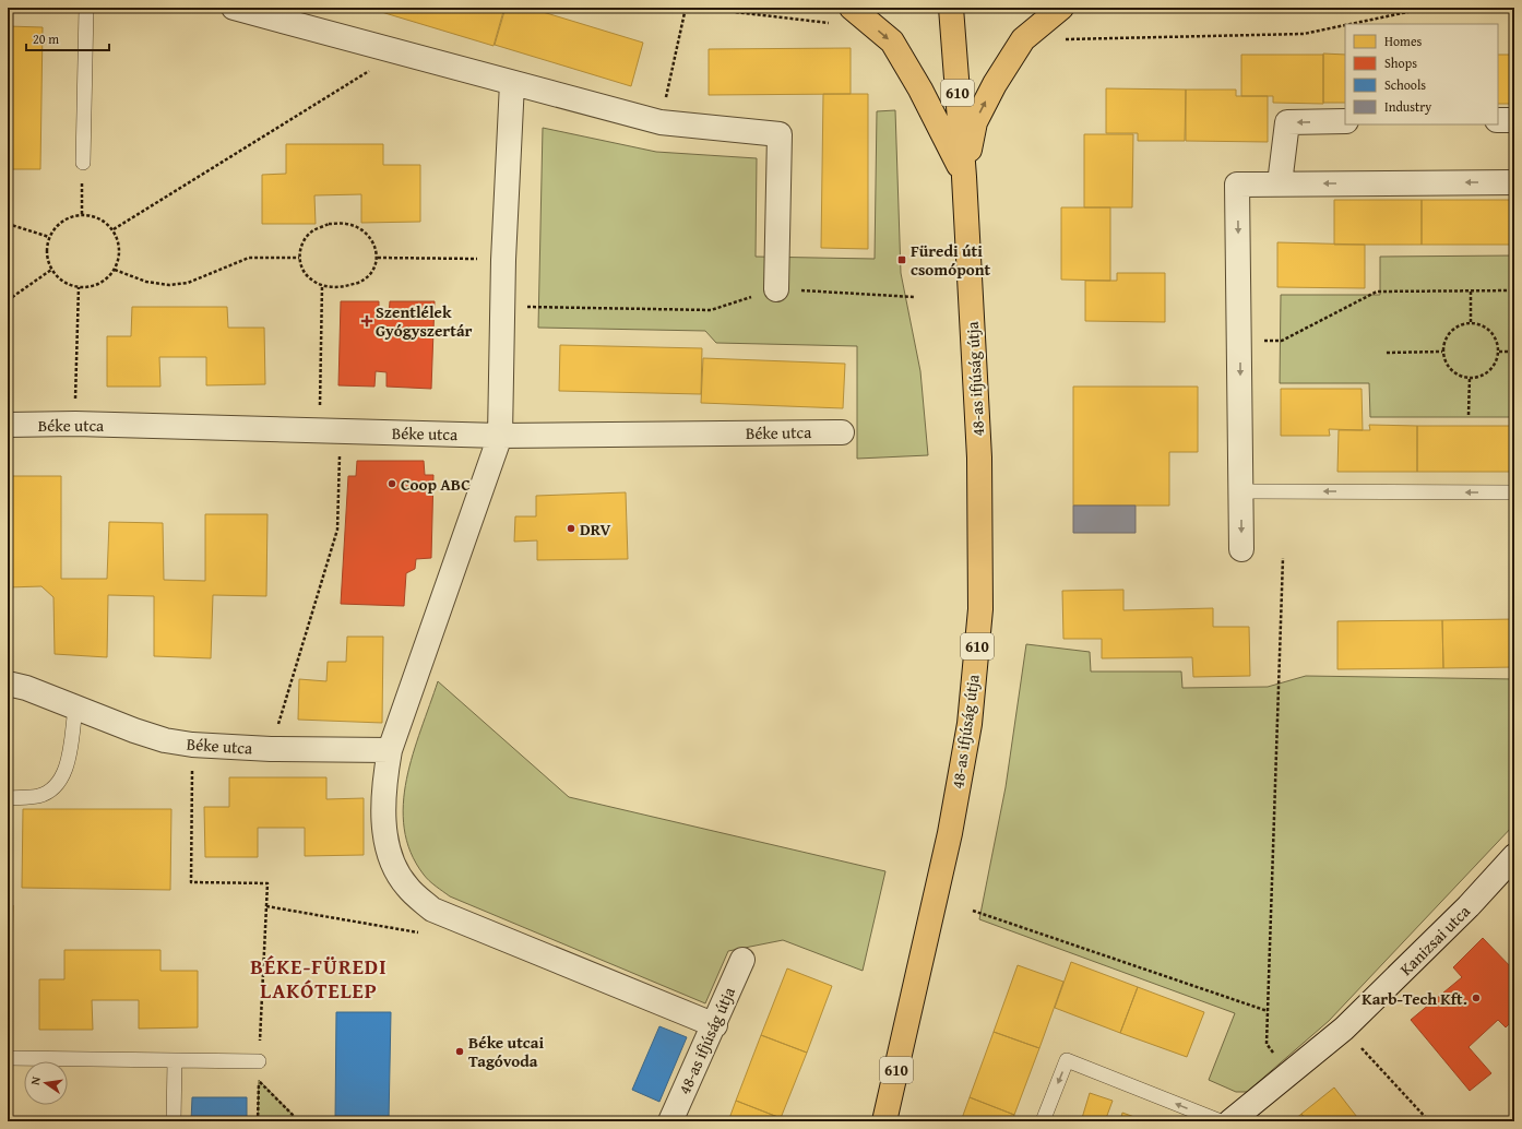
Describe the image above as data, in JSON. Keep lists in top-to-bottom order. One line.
{"streets":{"main road":["610","48-as ifjúság útja"],"street":["Béke utca","Kanizsai utca"]},"crossings":[["610","48-as ifjúság útja"]],"districts":["BÉKE-FÜREDI LAKÓTELEP"],"places":{"transit":["Füredi úti csomópont"],"health":["Szentlélek Gyógyszertár"],"other":["Coop ABC","DRV","Karb-Tech Kft.","Béke utcai Tagóvoda"]},"legend":["Homes","Shops","Schools","Industry"],"scale_bar":"20 m","north":"left"}
